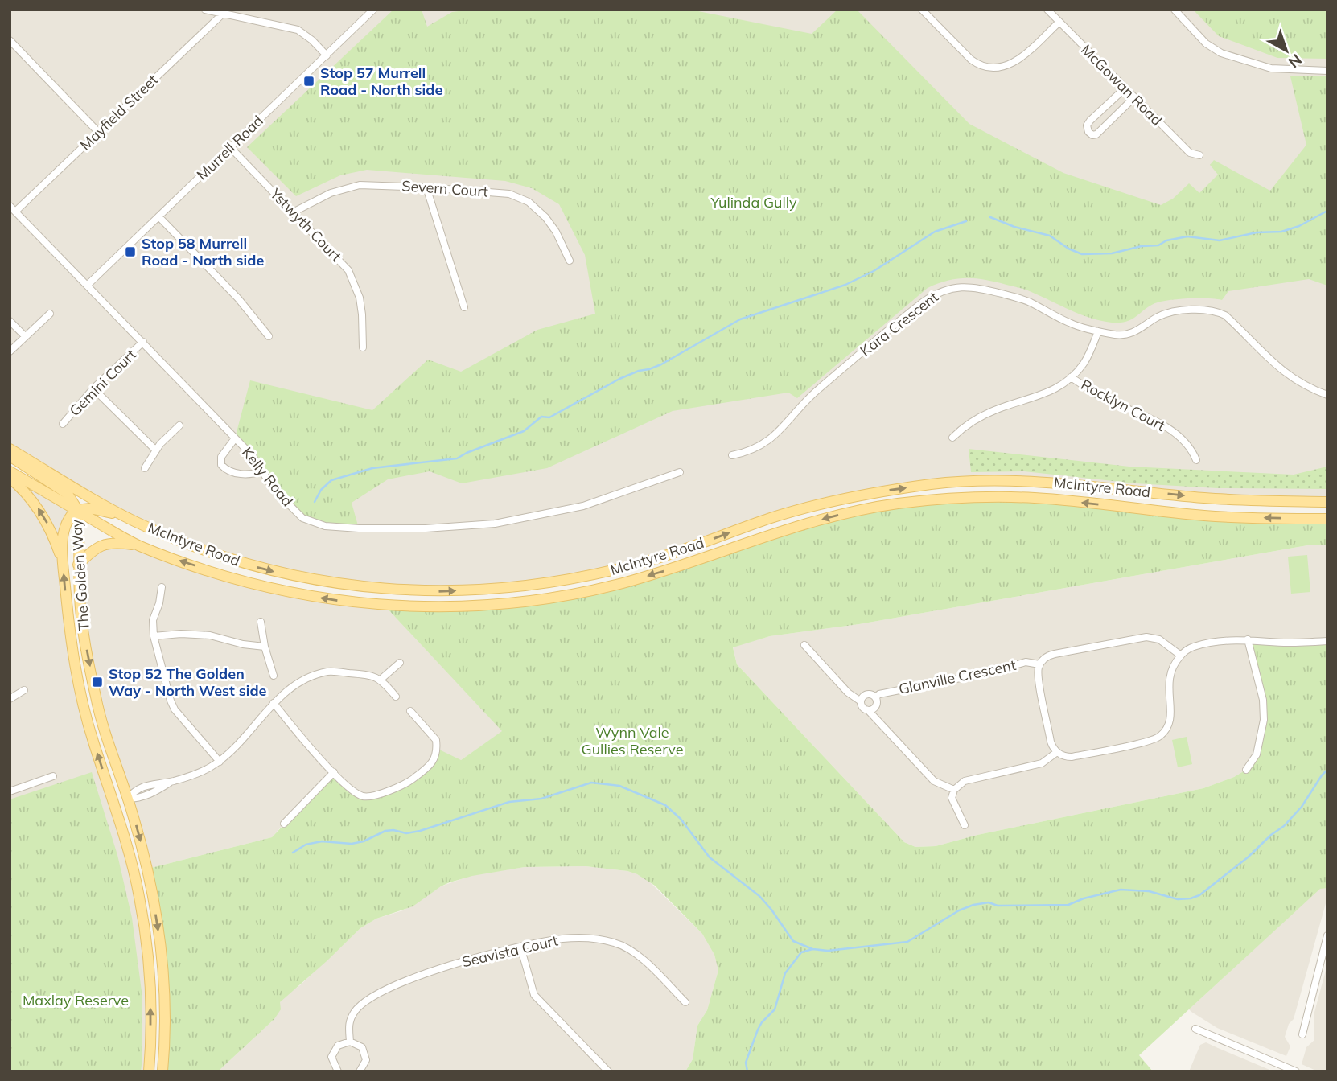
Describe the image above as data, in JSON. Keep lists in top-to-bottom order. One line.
{"streets":{"main road":["McIntyre Road","The Golden Way"],"street":["McGowan Road","Mayfield Street","Murrell Road","Severn Court","Ystwyth Court","Kara Crescent","Gemini Court","Rocklyn Court","Kelly Road","Glanville Crescent","Seavista Court"]},"crossings":[["Mayfield Street","Kelly Road"],["Murrell Road","Ystwyth Court"],["Murrell Road","Kelly Road"],["Severn Court","Ystwyth Court"],["Gemini Court","Kelly Road"],["McIntyre Road","The Golden Way"]],"parks":["Yulinda Gully","Wynn Vale Gullies Reserve","Maxlay Reserve"],"places":{"transit":["Stop 57 Murrell Road - North side","Stop 58 Murrell Road - North side","Stop 52 The Golden Way - North West side"]},"north":"bottom right"}
